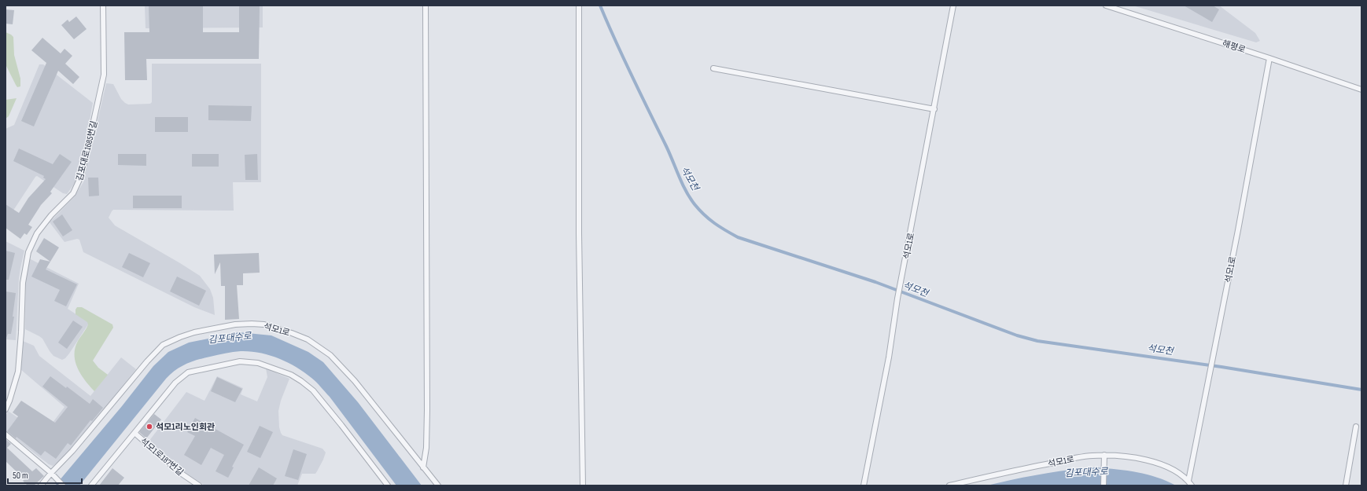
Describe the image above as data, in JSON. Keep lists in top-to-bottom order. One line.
{"streets":{"lane":["해평로","김포대로1685번길","석모1로","석모1로187번길"]},"crossings":[["해평로","석모1로"]],"water":["석모천","김포대수로"],"places":["석모1리노인회관"],"scale_bar":"50 m"}
